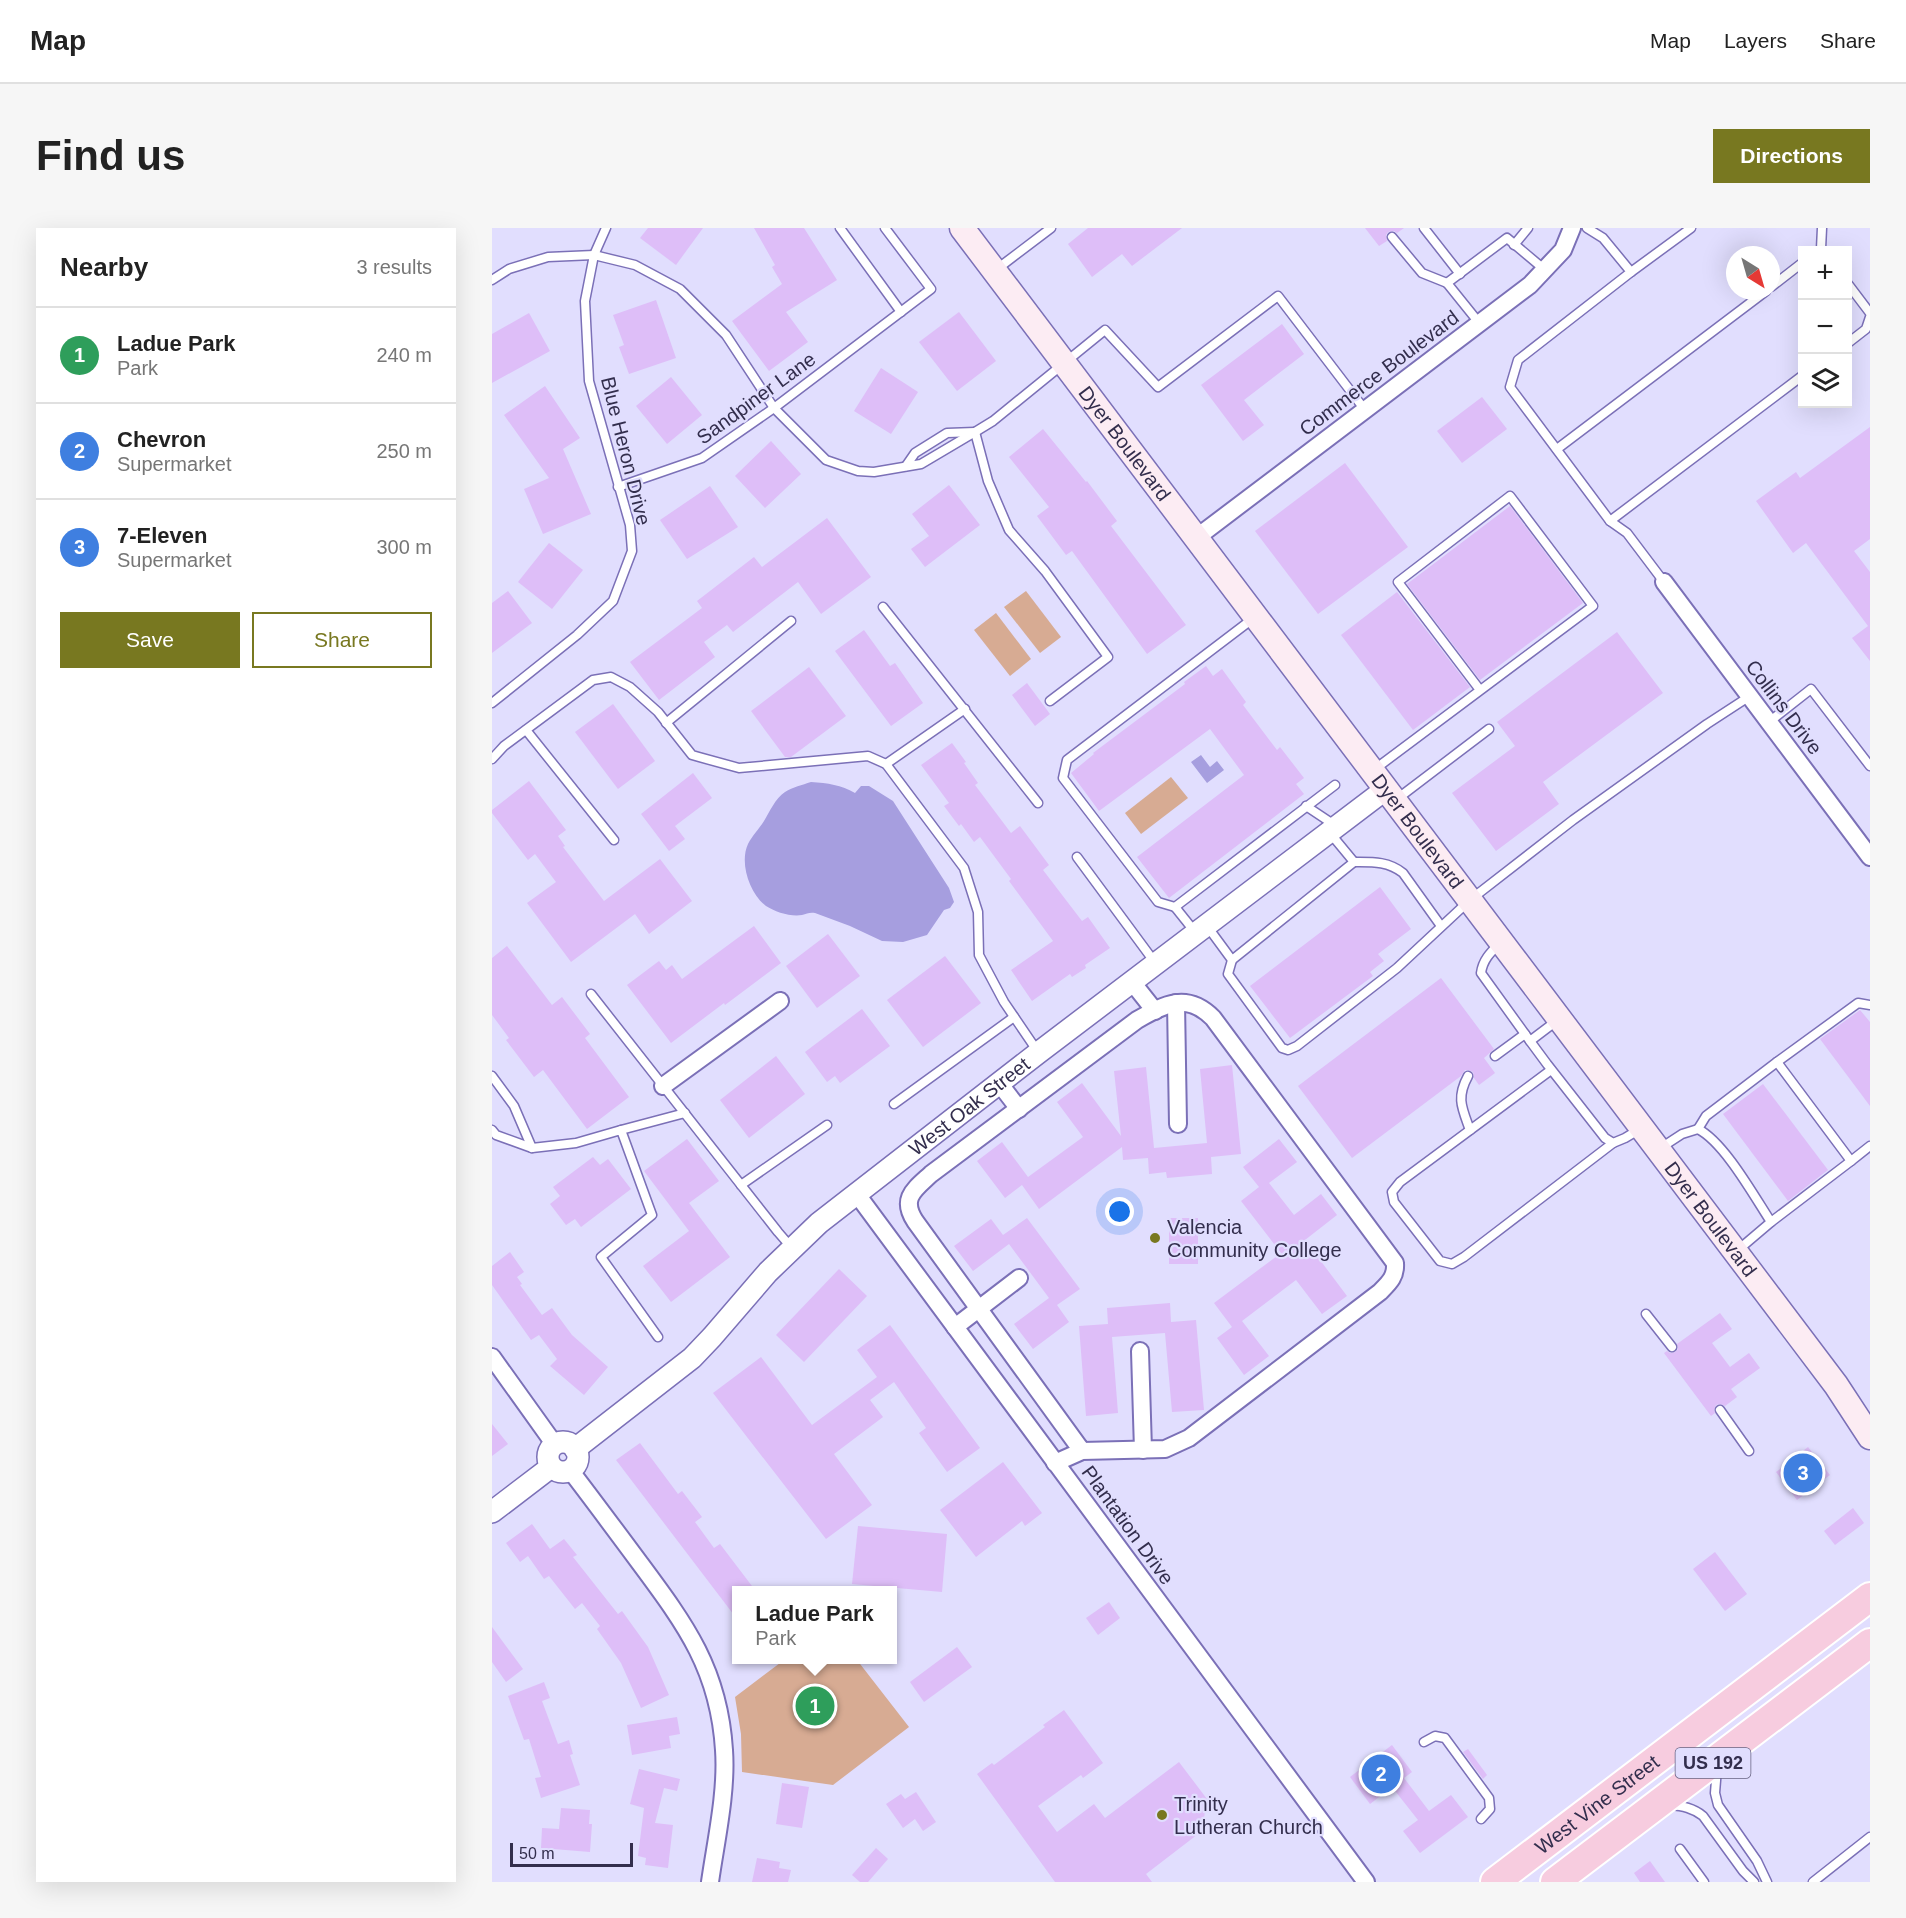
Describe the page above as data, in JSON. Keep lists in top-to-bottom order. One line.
{"streets":{"highway":["US 192","West Vine Street"],"main road":["Dyer Boulevard"],"street":["Commerce Boulevard","Collins Drive","West Oak Street","Plantation Drive"],"lane":["Sandpiner Lane","Blue Heron Drive"]},"crossings":[["Commerce Boulevard","Dyer Boulevard"],["Sandpiner Lane","Blue Heron Drive"],["Dyer Boulevard","West Oak Street"],["West Oak Street","Plantation Drive"]],"places":["Valencia Community College","Trinity Lutheran Church"],"scale_bar":"50 m","north":"bottom right","page":{"header":"Map","nav":["Map","Layers","Share"],"buttons":["Directions",["Save","Share"]],"title":"Find us","heading":["Nearby","3 results"],"map_buttons":["+","−"],"list":[{"mark":"1","name":"Ladue Park","note":"Park","value":"240 m"},{"mark":"2","name":"Chevron","note":"Supermarket","value":"250 m"},{"mark":"3","name":"7-Eleven","note":"Supermarket","value":"300 m"}],"pins":["3","1","2"],"popup":["Ladue Park","Park"],"scale":"50 m"}}
